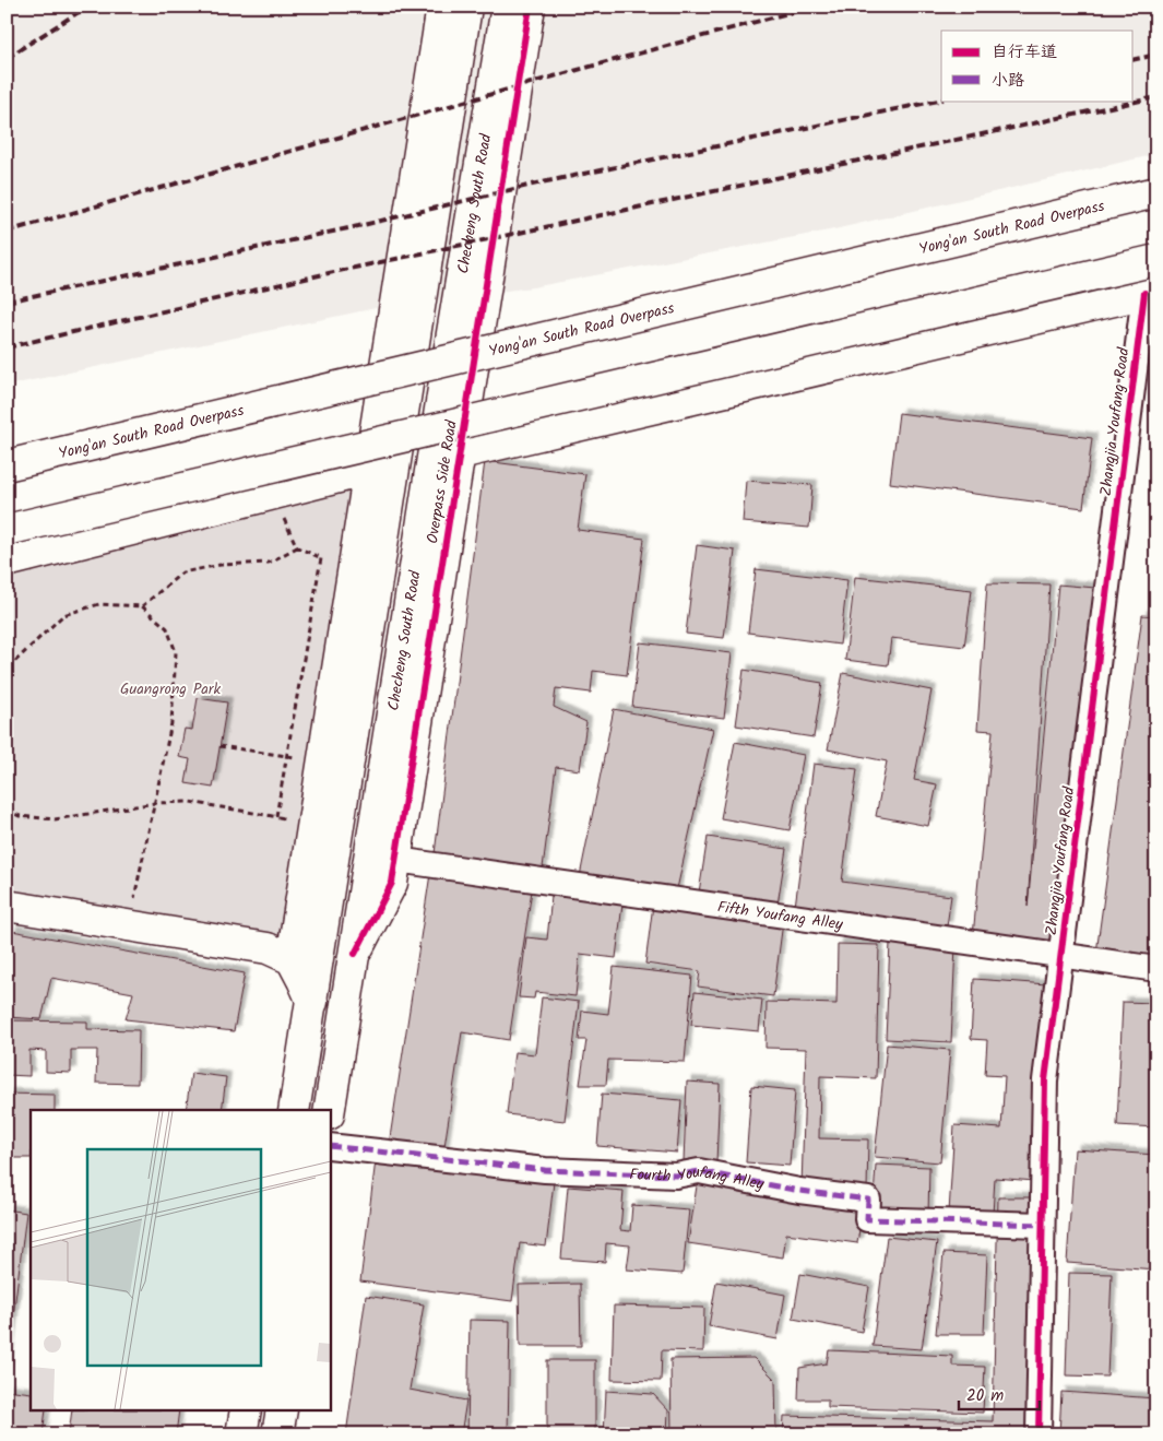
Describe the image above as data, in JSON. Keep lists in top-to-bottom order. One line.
{"streets":{"main road":["Checheng South Road","Yong'an South Road Overpass","Overpass Side Road"],"street":["Zhangjia Youfang Road","Fifth Youfang Alley","Fourth Youfang Alley"]},"crossings":[["Checheng South Road","Overpass Side Road"],["Zhangjia Youfang Road","Fifth Youfang Alley"],["Zhangjia Youfang Road","Fourth Youfang Alley"]],"parks":["Guangrong Park"],"legend":["自行车道","小路"],"scale_bar":"20 m"}
